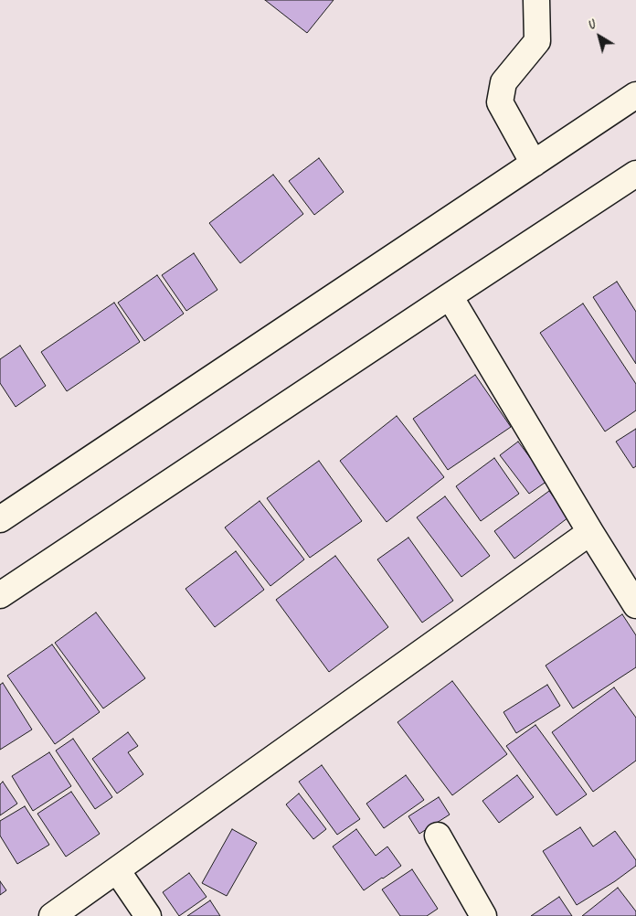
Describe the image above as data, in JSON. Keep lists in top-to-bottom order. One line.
{"north":"top left"}
